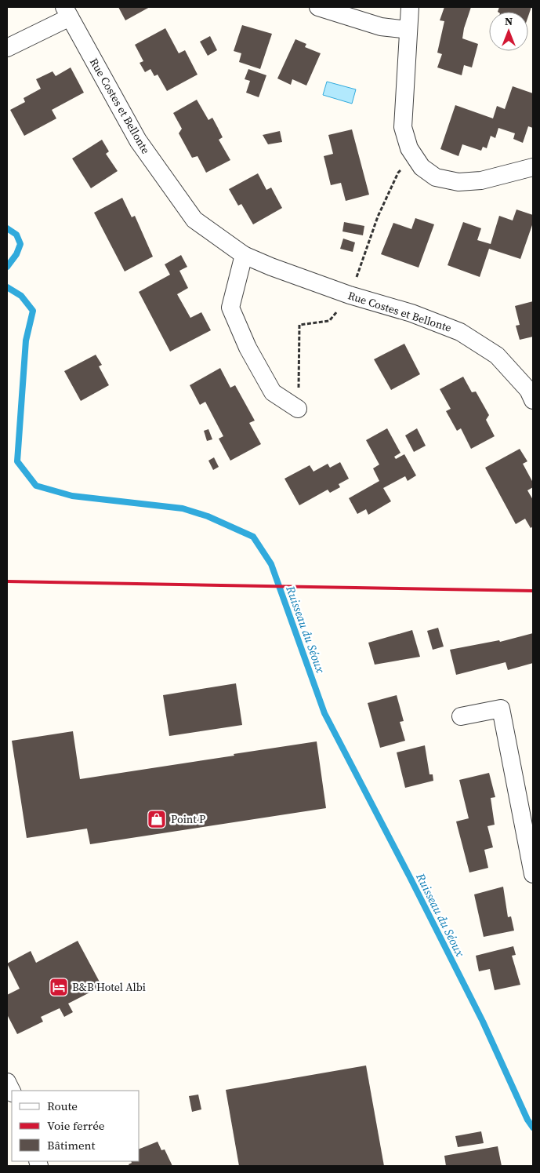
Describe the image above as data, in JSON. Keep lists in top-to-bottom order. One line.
{"streets":{"street":["Rue Costes et Bellonte"]},"water":["Ruisseau du Séoux"],"places":{"shop":["Point P"],"hotel":["B&B Hotel Albi"]},"legend":["Route","Voie ferrée","Bâtiment"],"north":"top"}
